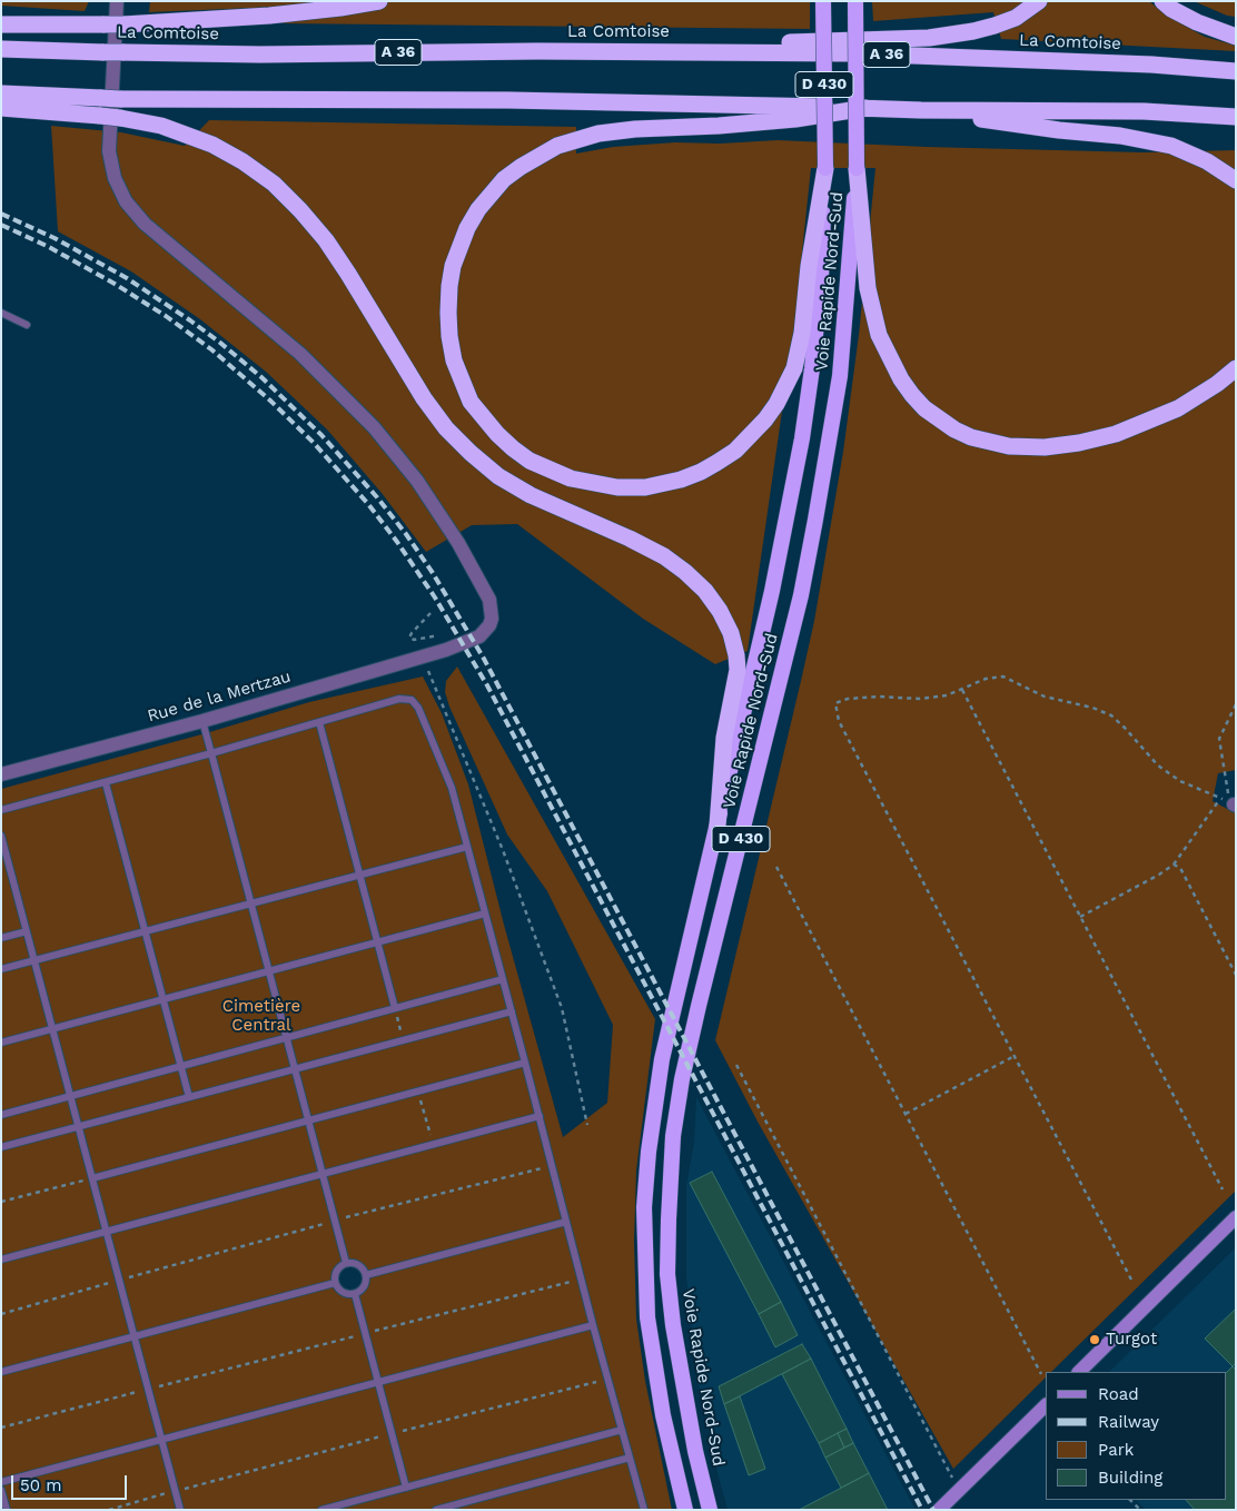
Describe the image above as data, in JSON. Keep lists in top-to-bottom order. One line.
{"streets":{"highway":["La Comtoise","A 36","D 430","Voie Rapide Nord-Sud"],"street":["Rue de la Mertzau"]},"parks":["Cimetière Central"],"places":["Turgot"],"legend":["Road","Railway","Park","Building"],"scale_bar":"50 m"}
